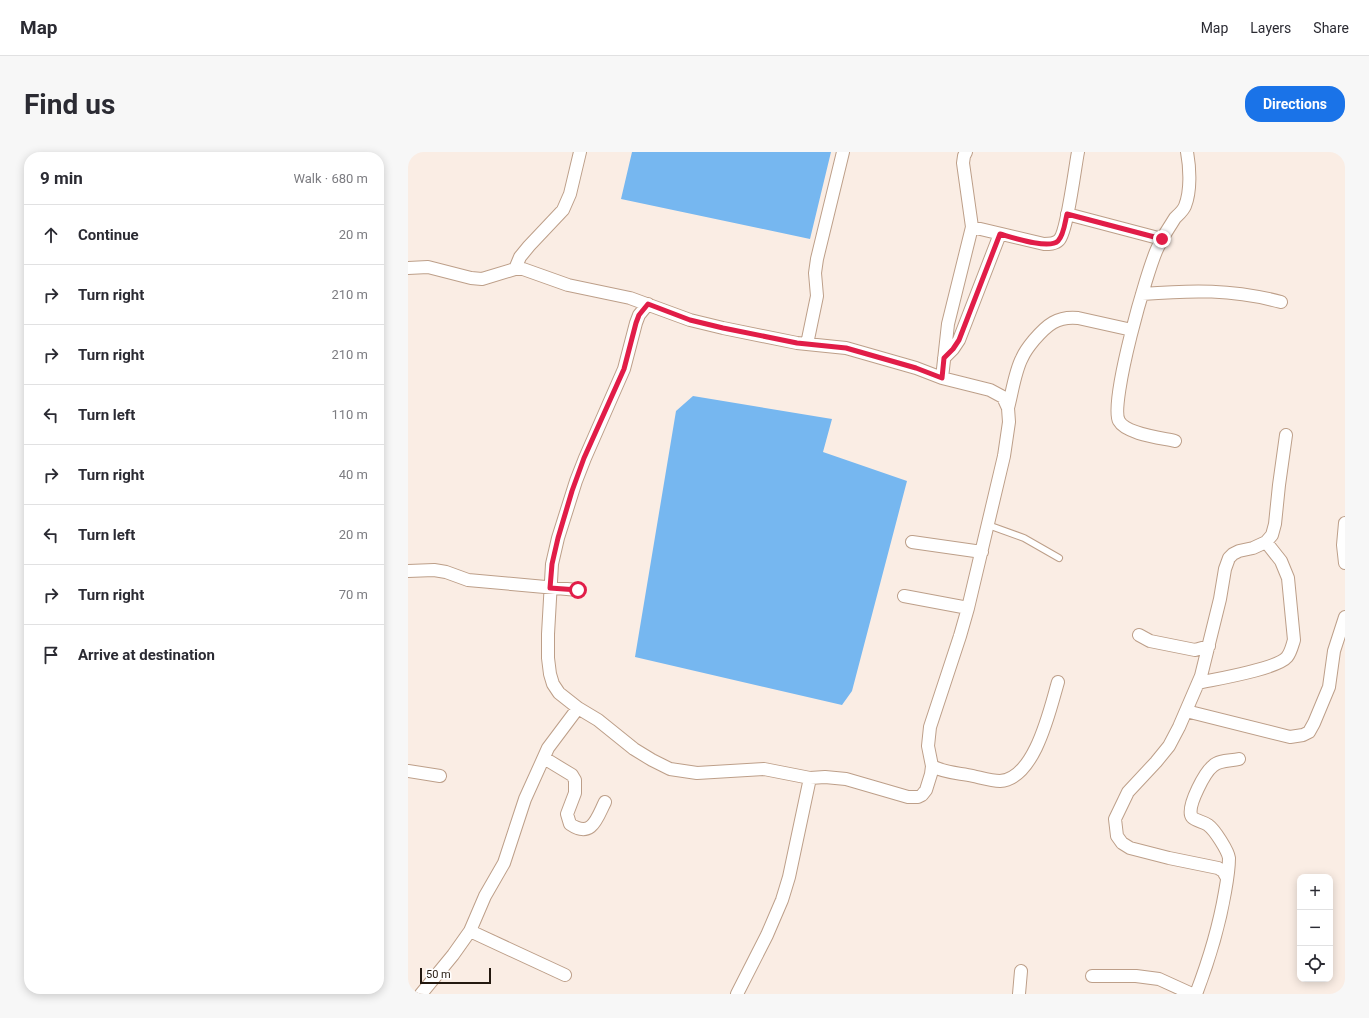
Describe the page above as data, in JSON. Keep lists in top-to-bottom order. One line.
{"scale_bar":"50 m","page":{"header":"Map","nav":["Map","Layers","Share"],"buttons":"Directions","title":"Find us","heading":["9 min","Walk · 680 m"],"list":[["Continue","20 m"],["Turn right","210 m"],["Turn right","210 m"],["Turn left","110 m"],["Turn right","40 m"],["Turn left","20 m"],["Turn right","70 m"],"Arrive at destination"],"map_buttons":["+","−"],"scale":"50 m"}}
